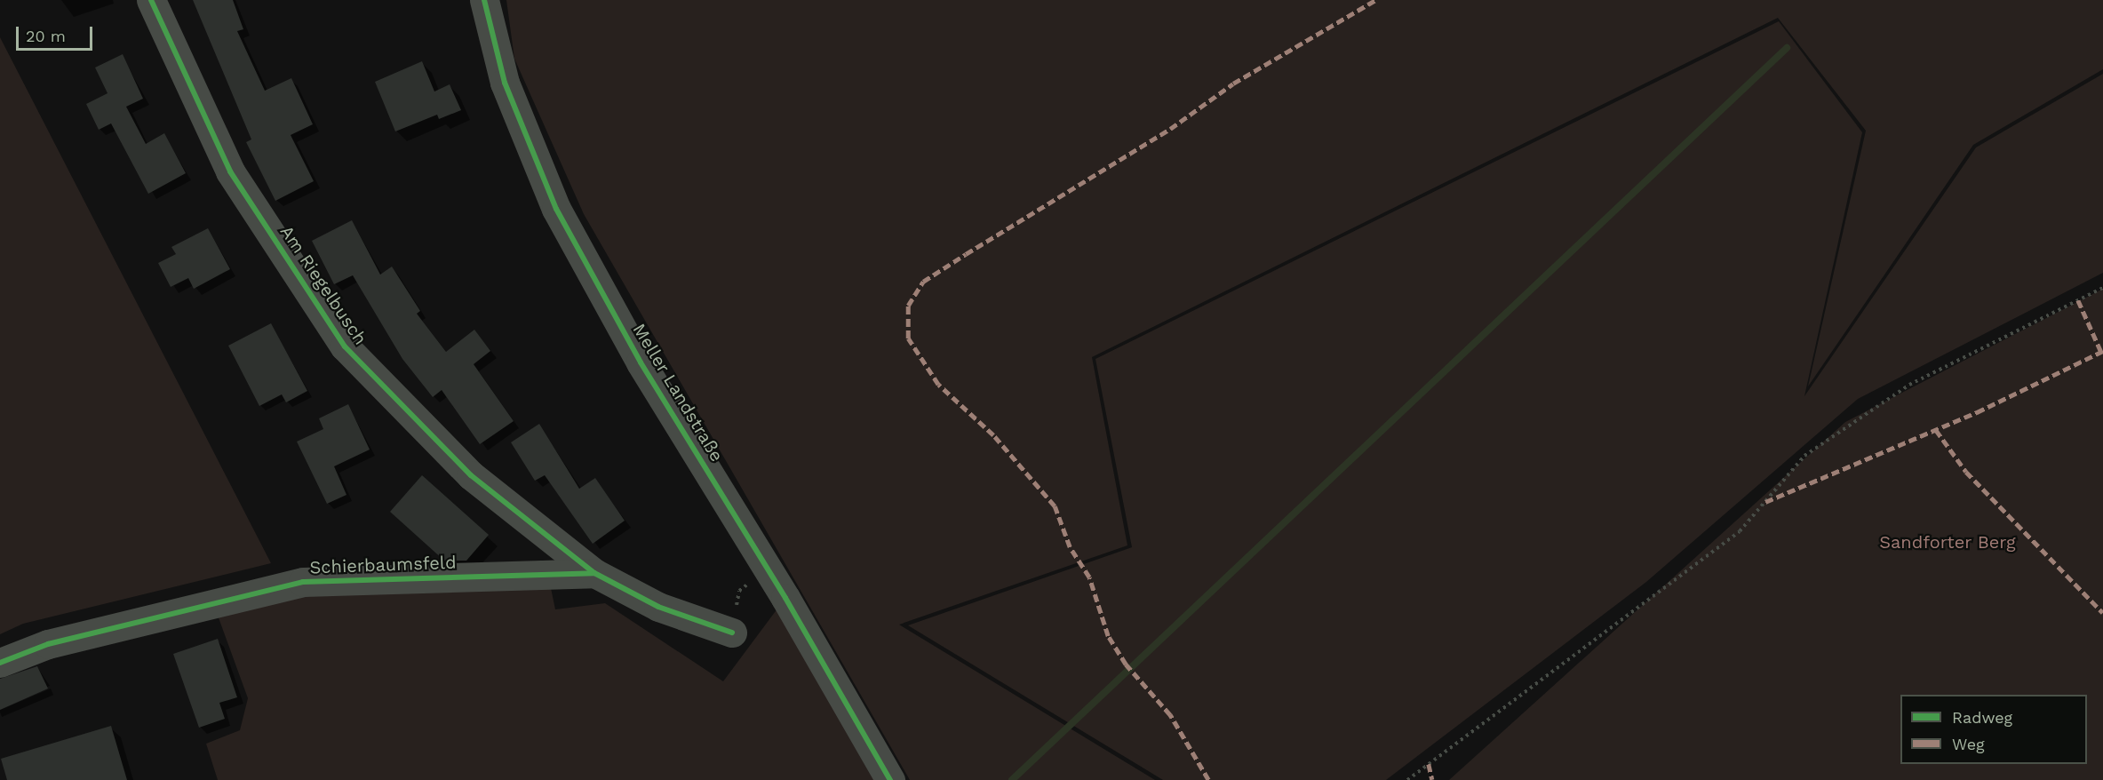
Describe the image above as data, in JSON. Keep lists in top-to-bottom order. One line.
{"streets":{"street":["Am Riegelbusch","Meller Landstraße","Schierbaumsfeld"]},"crossings":[["Am Riegelbusch","Schierbaumsfeld"]],"parks":["Sandforter Berg"],"legend":["Radweg","Weg"],"scale_bar":"20 m"}
